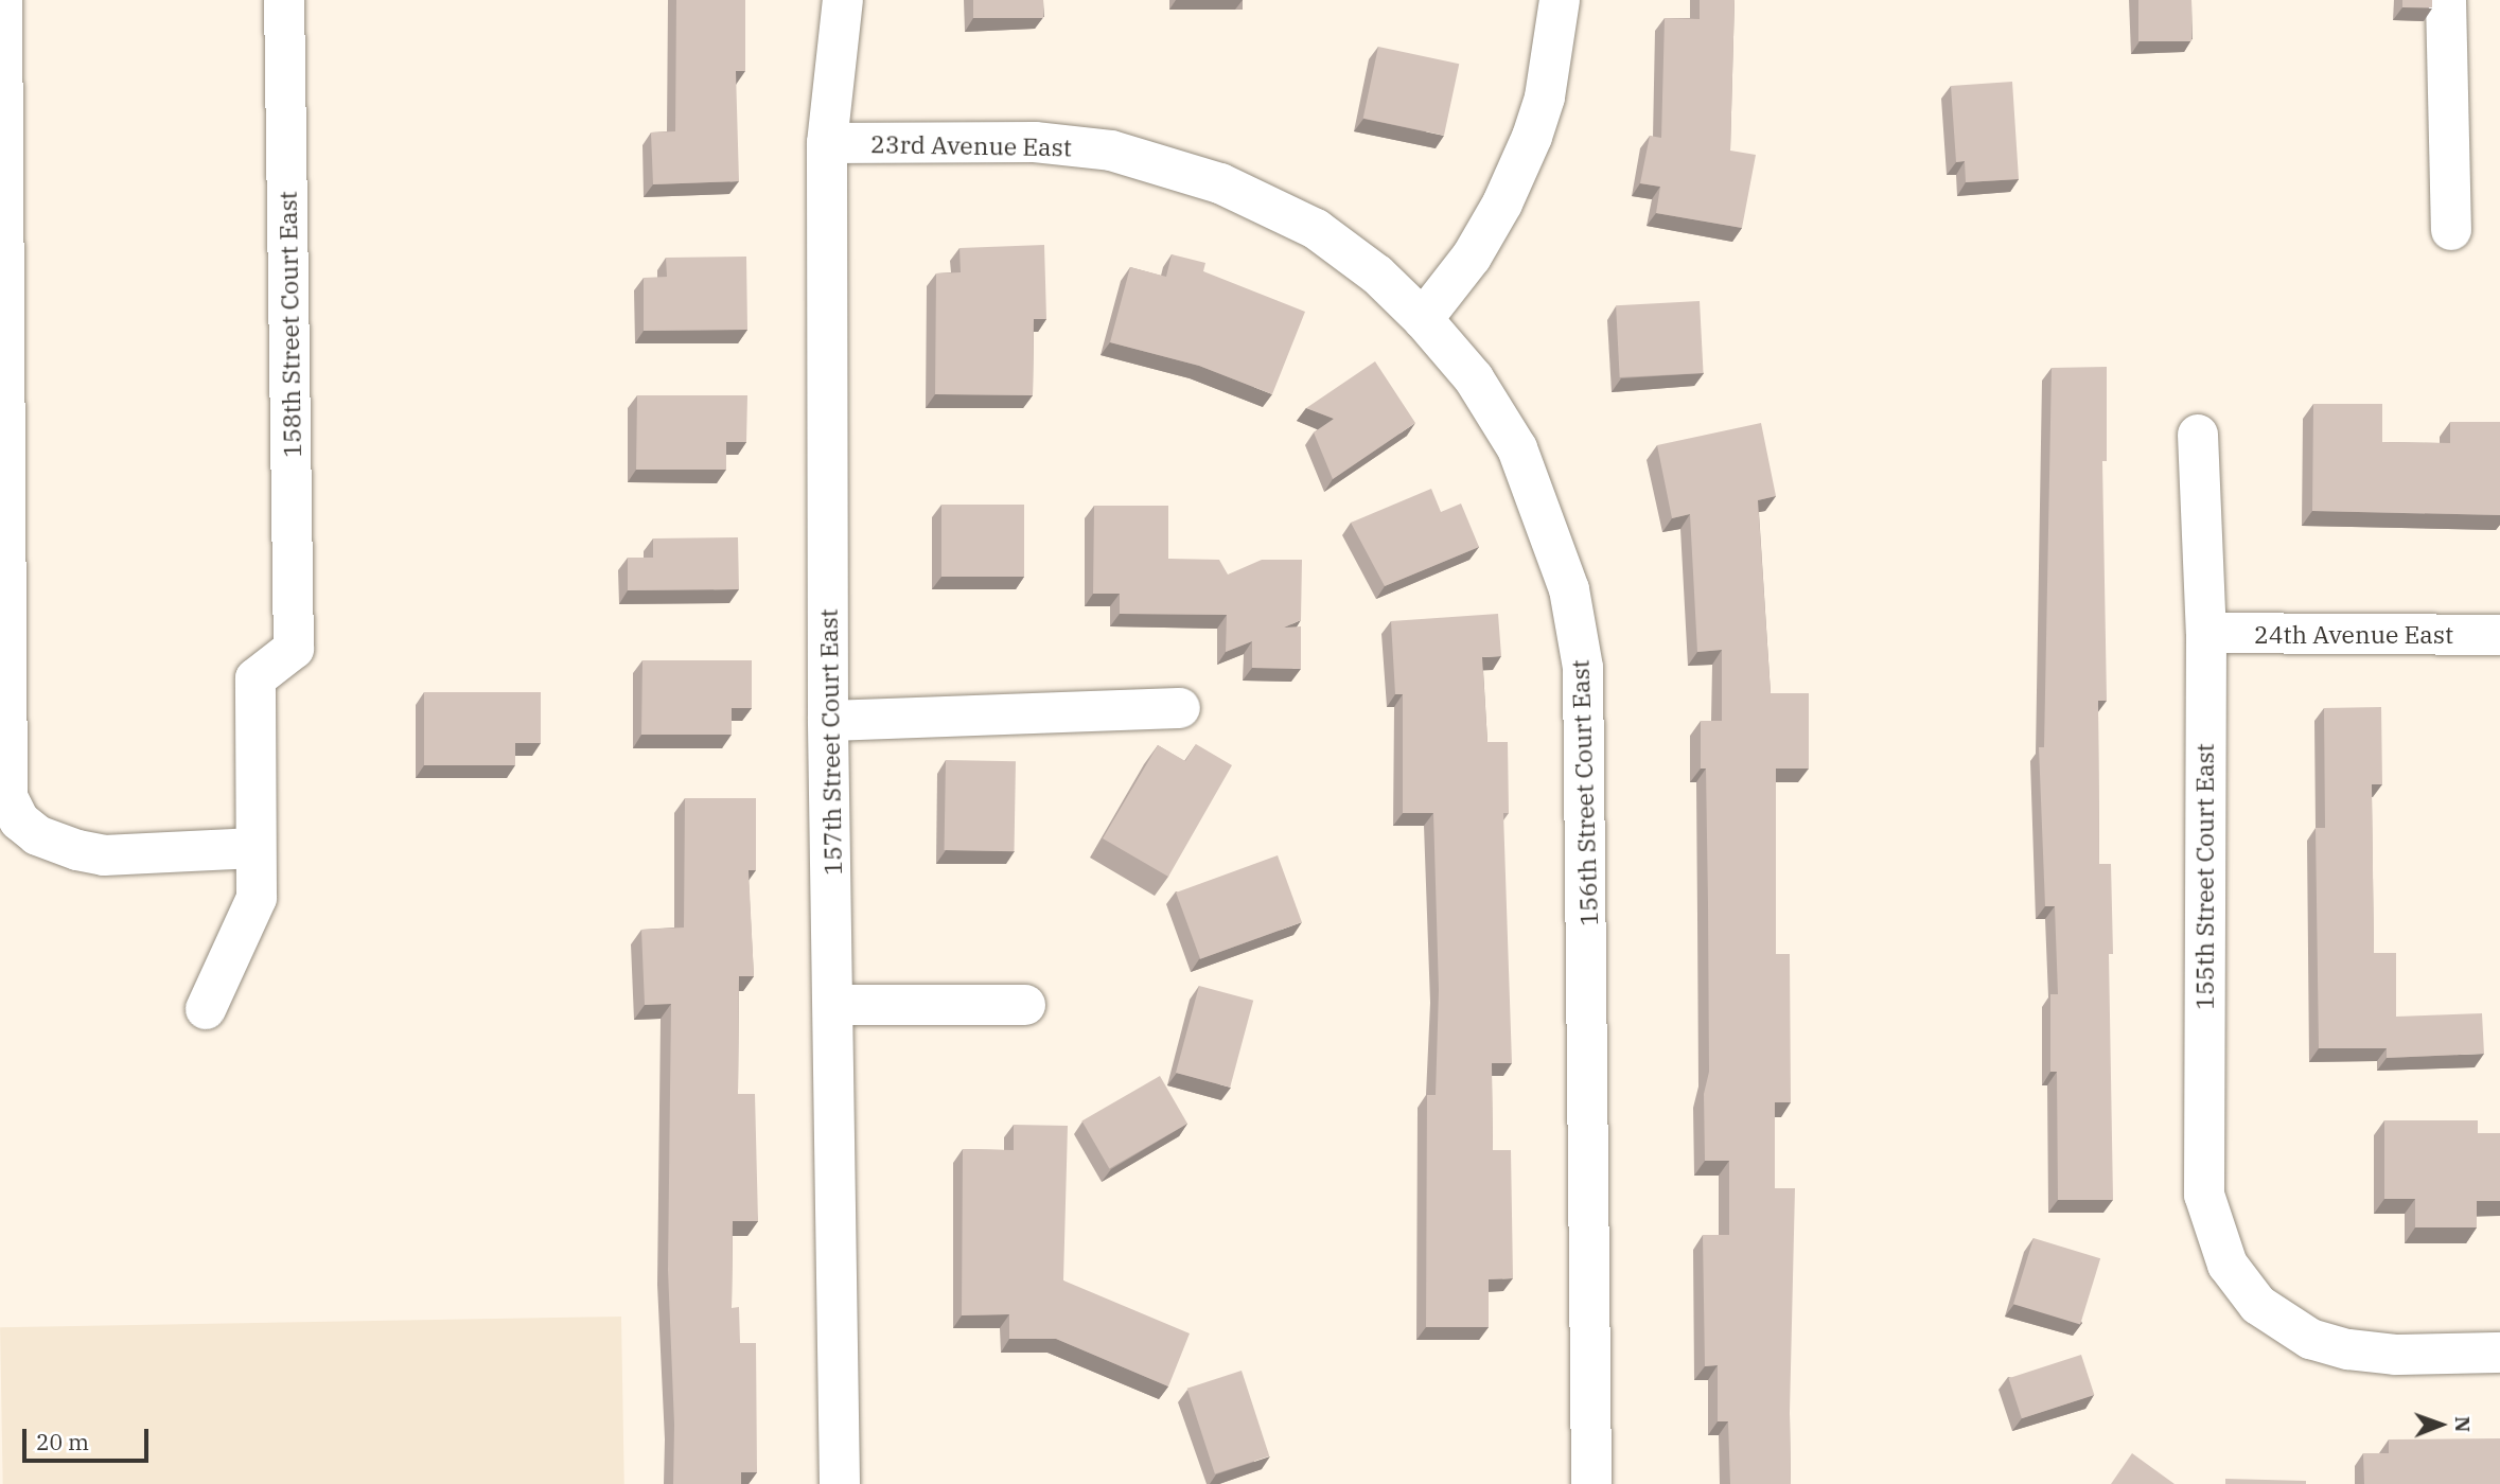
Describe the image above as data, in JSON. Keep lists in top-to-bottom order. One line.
{"streets":{"street":["23rd Avenue East","158th Street Court East","24th Avenue East","157th Street Court East","156th Street Court East","155th Street Court East"]},"crossings":[["23rd Avenue East","157th Street Court East"],["23rd Avenue East","156th Street Court East"],["24th Avenue East","155th Street Court East"]],"scale_bar":"20 m","north":"right"}
